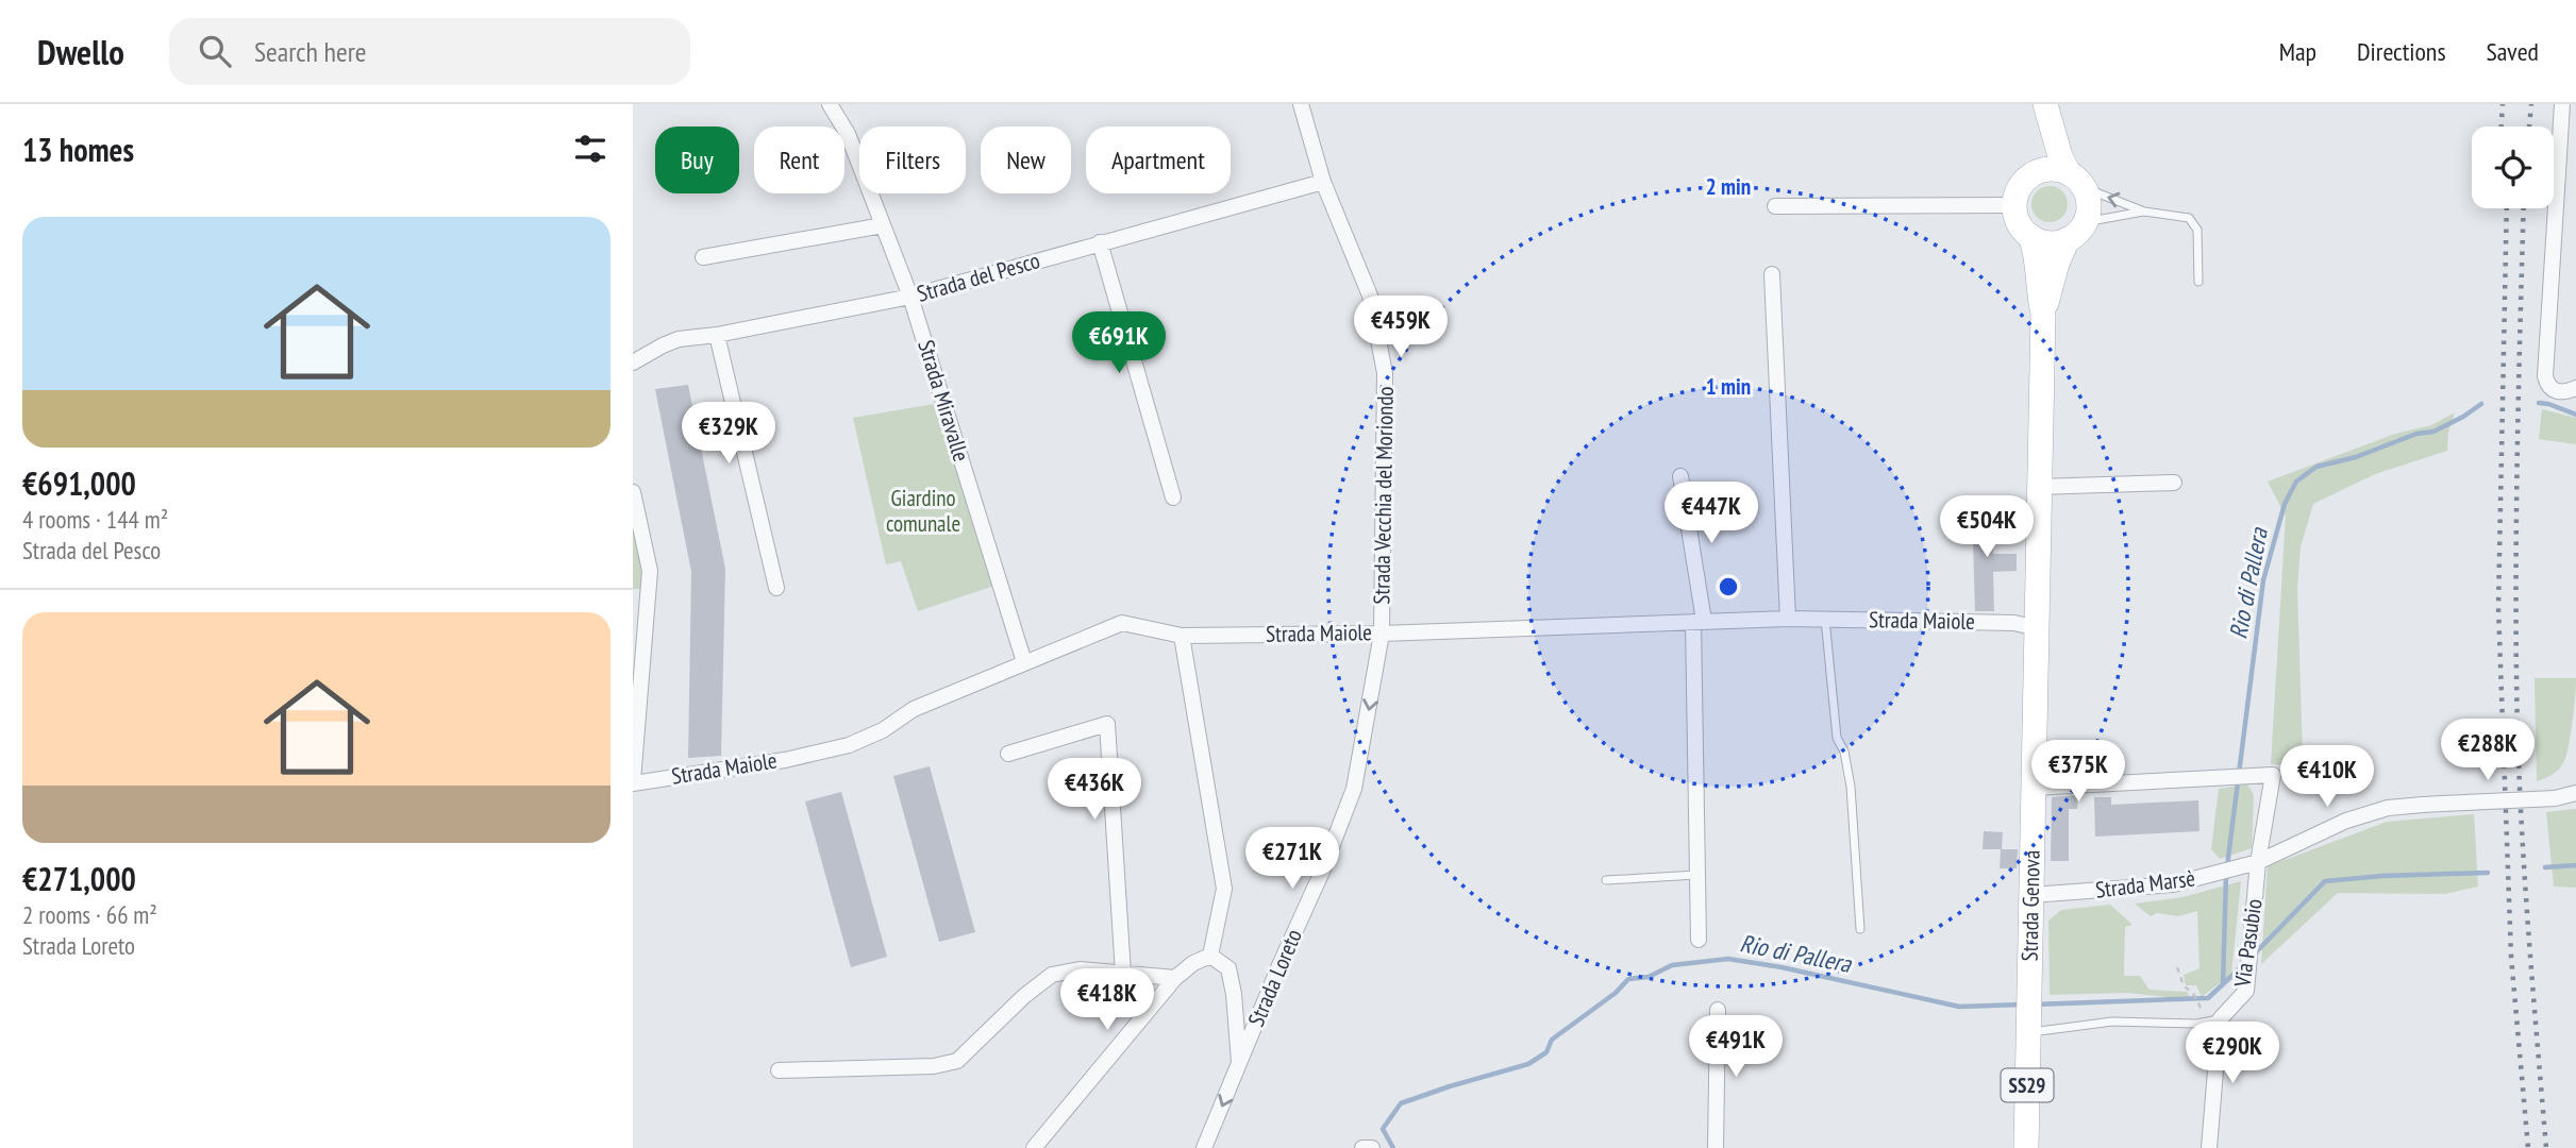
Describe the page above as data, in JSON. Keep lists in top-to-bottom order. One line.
{"streets":{"main road":["Strada Genova","SS29"],"street":["Strada del Pesco","Strada Miravalle","Strada Vecchia del Moriondo","Strada Maiole","Strada Marsè","Via Pasubio","Strada Loreto"]},"crossings":[["Strada del Pesco","Strada Miravalle"],["Strada del Pesco","Strada Vecchia del Moriondo"],["Strada Miravalle","Strada Maiole"],["Strada Vecchia del Moriondo","Strada Maiole"],["Strada Vecchia del Moriondo","Strada Loreto"],["Strada Maiole","Strada Genova"],["Strada Maiole","Strada Loreto"],["Strada Marsè","Strada Genova"],["Strada Marsè","Via Pasubio"]],"water":["Rio di Pallera"],"parks":["Giardino comunale"],"page":{"header":"Dwello","search":"Search here","nav":["Map","Directions","Saved"],"heading":"13 homes","chip":["Buy","Rent","Filters","New","Apartment"],"list":[{"name":"€691,000","note":"4 rooms · 144 m² · Strada del Pesco"},{"name":"€271,000","note":"2 rooms · 66 m² · Strada Loreto"}],"price":["€459K","€691K","€329K","€447K","€504K","€288K","€375K","€410K","€436K","€271K","€418K","€491K","€290K"]},"rings":["2 min","1 min"]}
